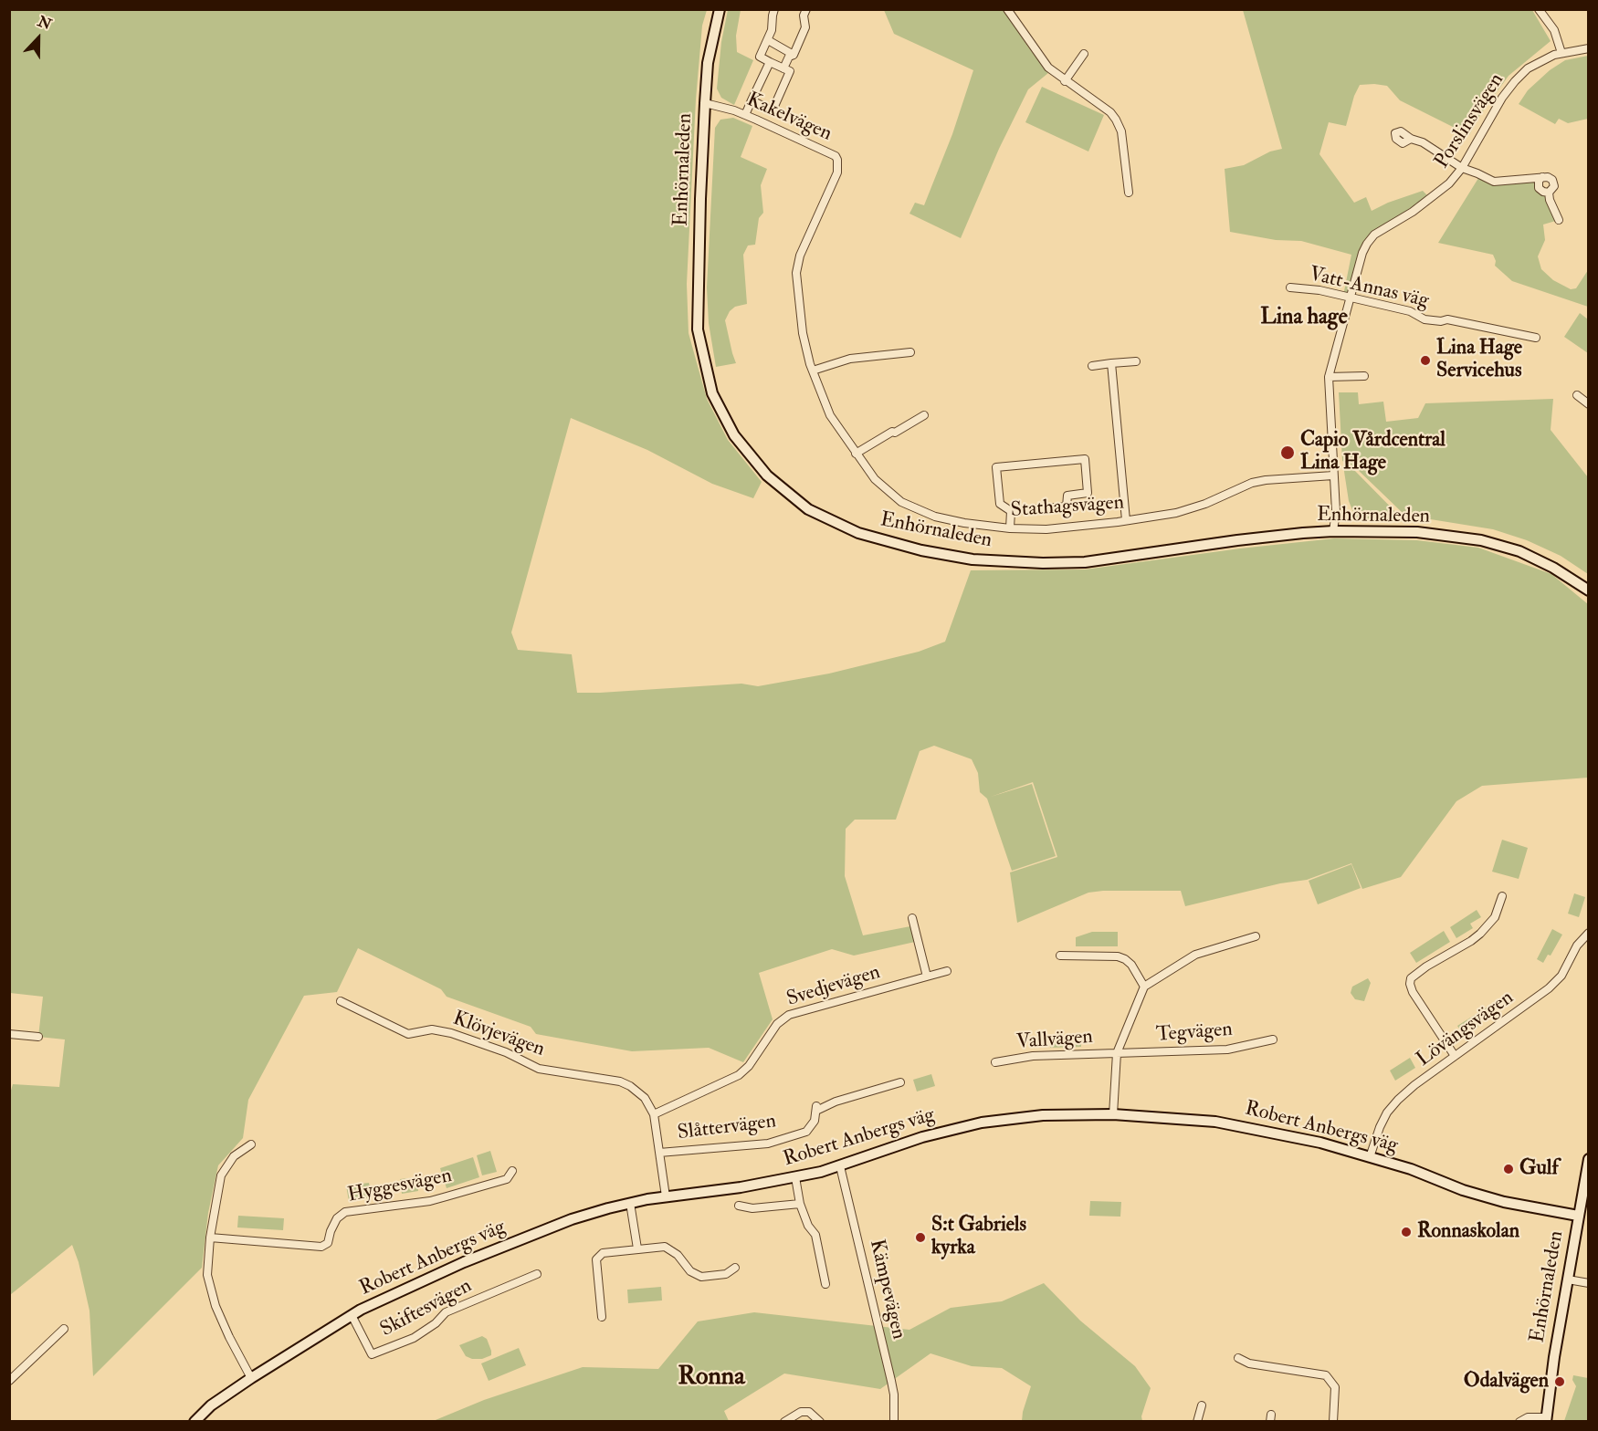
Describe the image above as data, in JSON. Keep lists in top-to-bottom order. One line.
{"streets":{"street":["Kakelvägen","Porslinsvägen","Enhörnaleden","Vatt-Annas väg","Stathagsvägen","Svedjevägen","Lövängsvägen","Tegvägen","Klövjevägen","Vallvägen","Slåttervägen","Robert Anbergs väg","Hyggesvägen","Kämpevägen","Skiftesvägen"]},"crossings":[["Kakelvägen","Enhörnaleden"],["Kakelvägen","Stathagsvägen"],["Porslinsvägen","Enhörnaleden"],["Porslinsvägen","Vatt-Annas väg"],["Porslinsvägen","Stathagsvägen"],["Enhörnaleden","Robert Anbergs väg"],["Svedjevägen","Klövjevägen"],["Lövängsvägen","Robert Anbergs väg"],["Tegvägen","Vallvägen"],["Klövjevägen","Slåttervägen"],["Klövjevägen","Robert Anbergs väg"],["Robert Anbergs väg","Kämpevägen"],["Robert Anbergs väg","Skiftesvägen"]],"districts":["Lina hage","Ronna"],"places":["Lina Hage Servicehus","Capio Vårdcentral Lina Hage","Gulf","Ronnaskolan","S:t Gabriels kyrka","Odalvägen"],"north":"top"}
